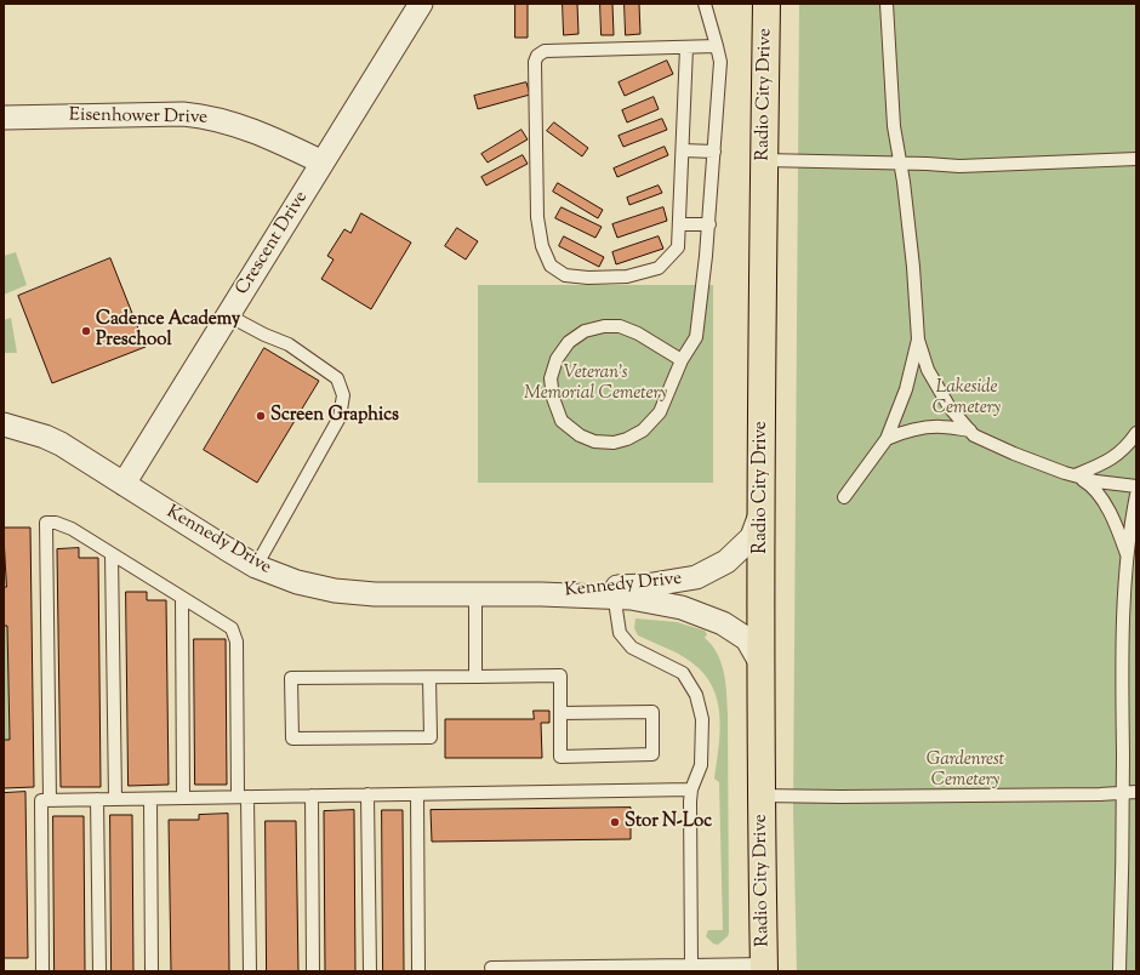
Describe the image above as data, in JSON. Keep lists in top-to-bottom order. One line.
{"streets":{"main road":["Radio City Drive"],"street":["Eisenhower Drive","Crescent Drive","Kennedy Drive"]},"crossings":[["Radio City Drive","Kennedy Drive"],["Eisenhower Drive","Crescent Drive"],["Crescent Drive","Kennedy Drive"]],"parks":["Veteran's Memorial Cemetery","Lakeside Cemetery","Gardenrest Cemetery"],"places":["Cadence Academy Preschool","Screen Graphics","Stor N-Loc"]}
